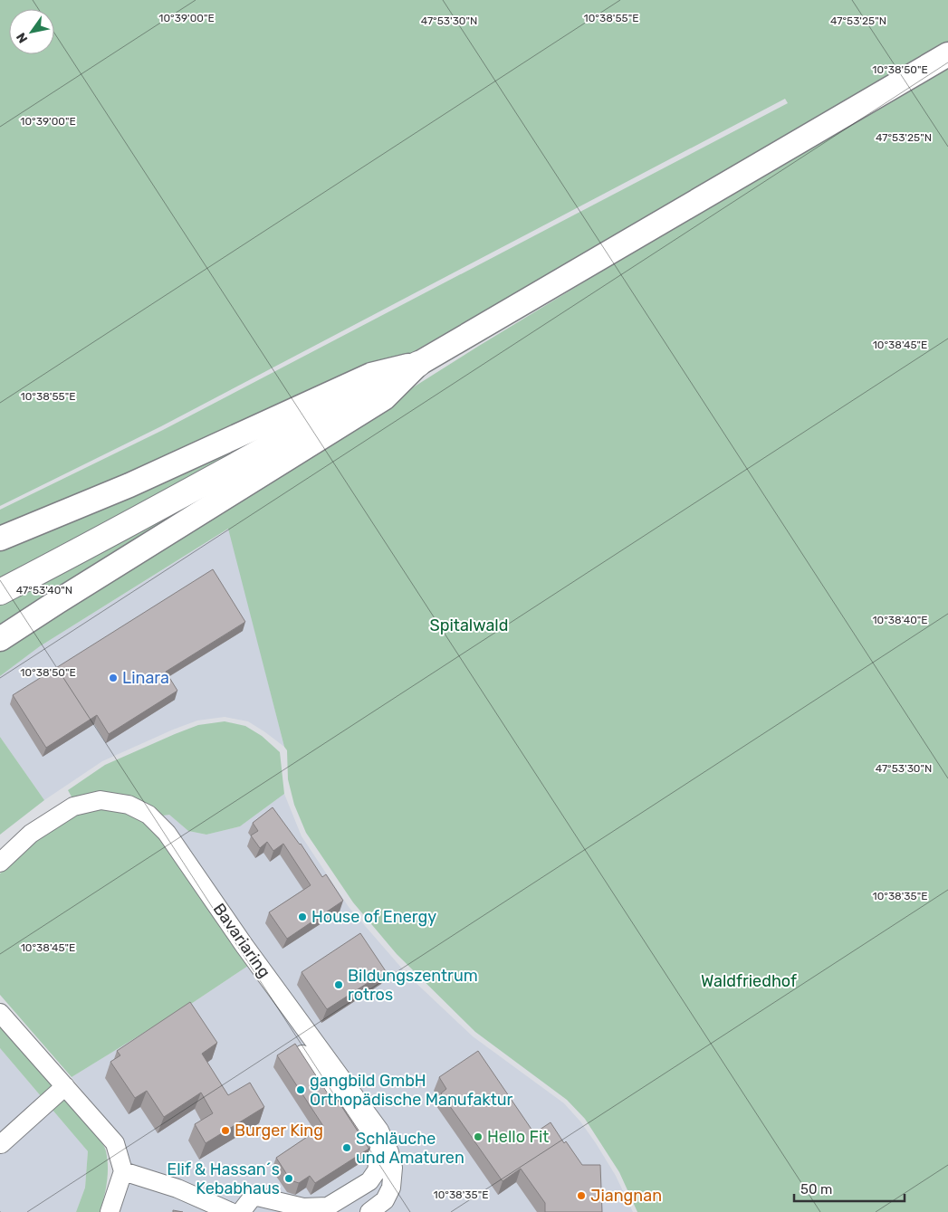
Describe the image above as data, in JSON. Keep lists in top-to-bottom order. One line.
{"streets":{"street":["Bavariaring"]},"parks":["Spitalwald","Waldfriedhof"],"places":["Linara","House of Energy","Bildungszentrum rotros","gangbild GmbH Orthopädische Manufaktur","Burger King","Hello Fit","Schläuche und Amaturen","Elif & Hassan´s Kebabhaus","Jiangnan"],"scale_bar":"50 m","north":"bottom left","coordinates":["10°39'00\"E","10°38'55\"E","47°53'30\"N","47°53'25\"N","10°38'50\"E","10°38'45\"E","47°53'40\"N","10°38'40\"E","10°38'35\"E"]}
